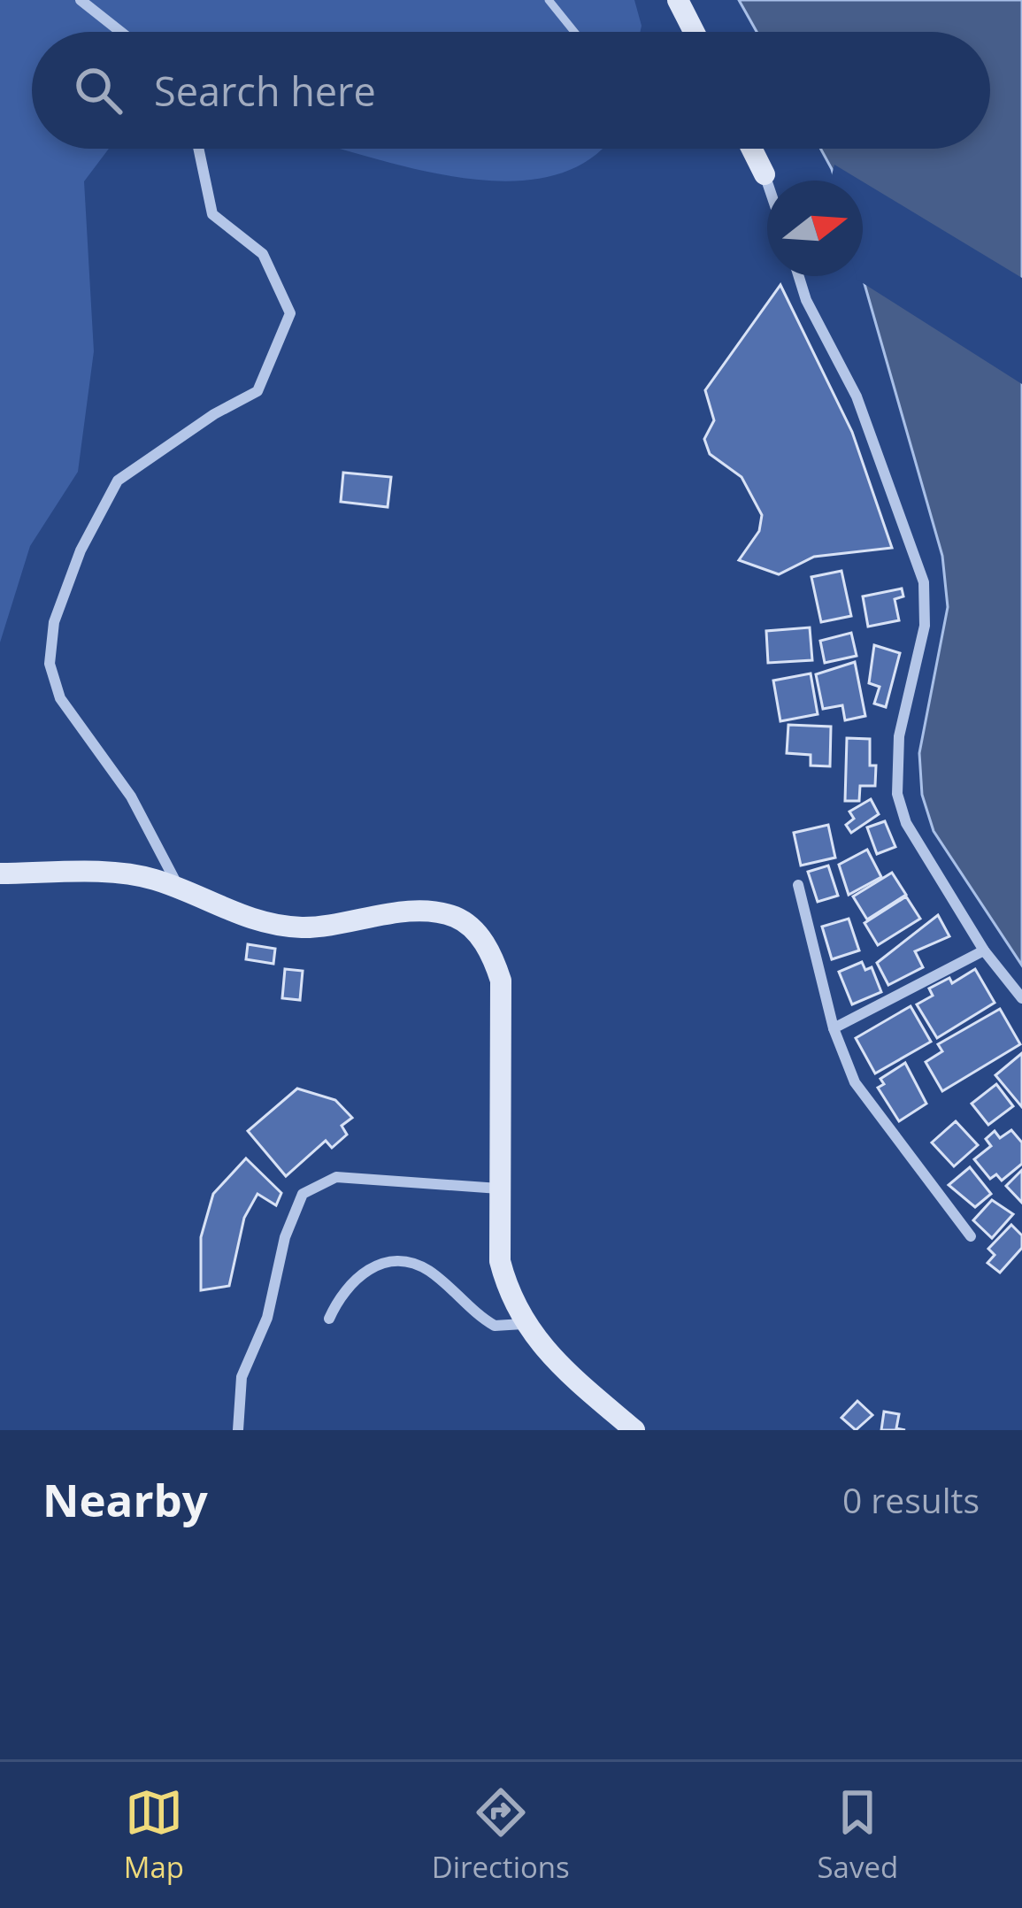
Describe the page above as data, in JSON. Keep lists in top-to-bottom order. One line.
{"north":"right","page":{"search":"Search here","heading":["Nearby","0 results"],"nav":["Map","Directions","Saved"]}}
